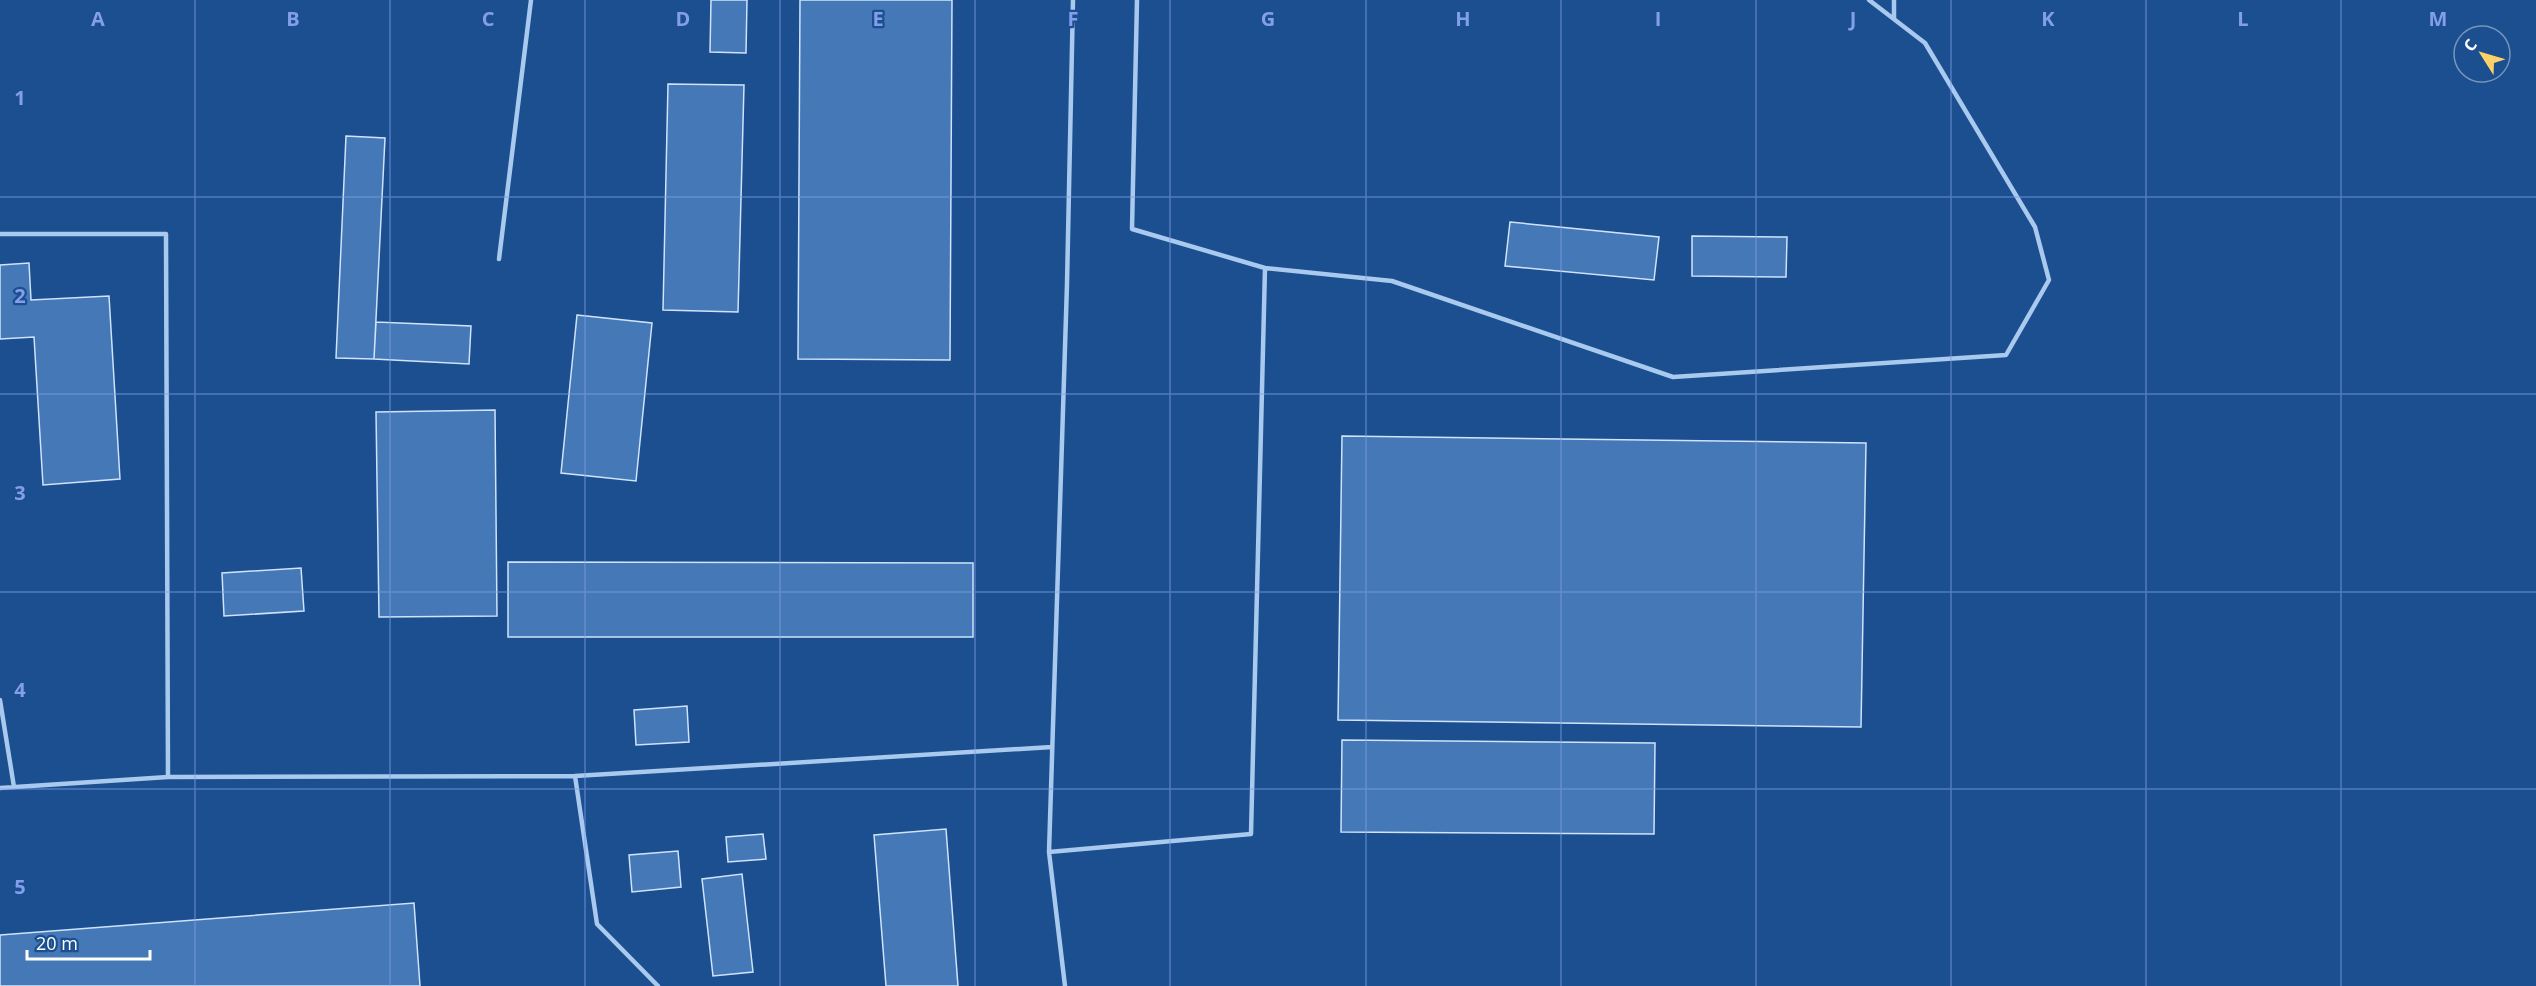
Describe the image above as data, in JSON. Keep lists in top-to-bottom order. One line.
{"scale_bar":"20 m","north":"top left","grid":{"columns":["A","B","C","D","E","F","G","H","I","J","K","L","M"],"rows":["1","2","3","4","5"]}}
